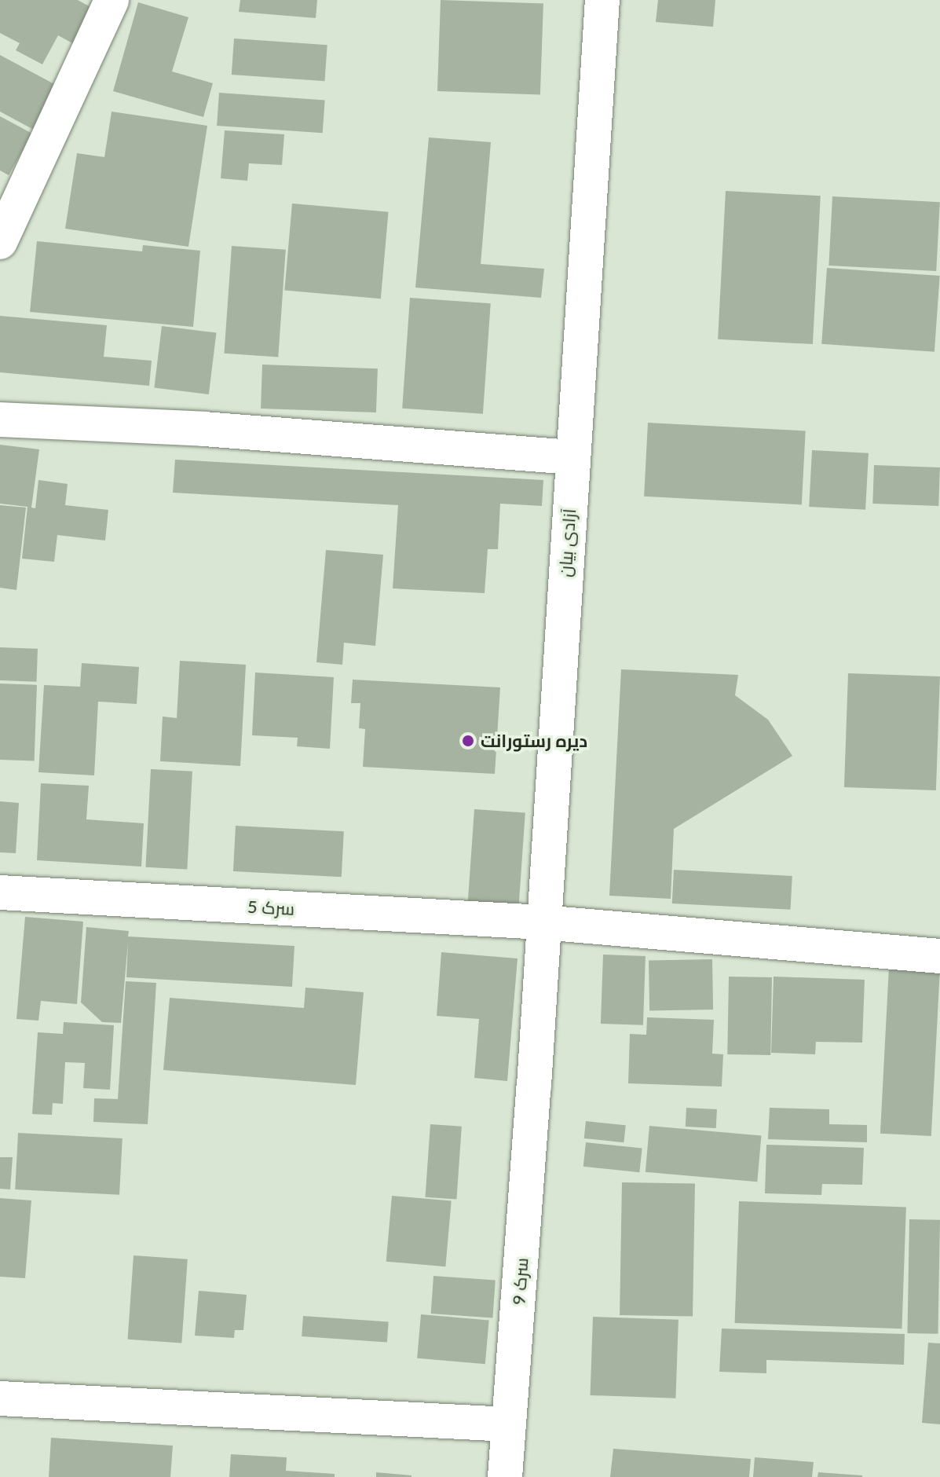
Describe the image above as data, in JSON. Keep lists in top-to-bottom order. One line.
{"streets":{"street":["آزادی بیان","سرک 5","سرک 9"]},"crossings":[["آزادی بیان","سرک 5"],["آزادی بیان","سرک 9"]],"places":["دیره رستورانت"]}
